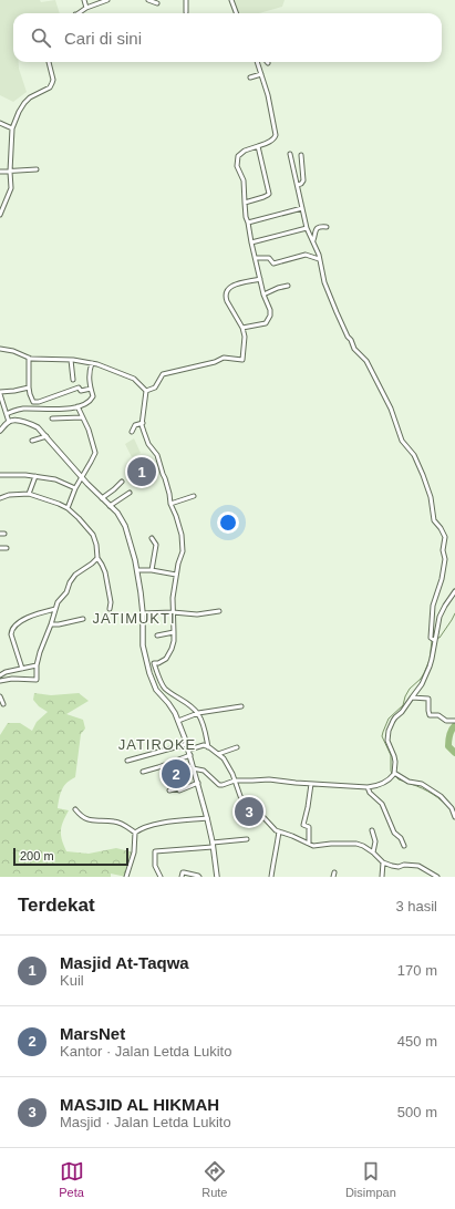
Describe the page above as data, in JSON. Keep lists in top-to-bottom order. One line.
{"districts":["JATIMUKTI","JATIROKE"],"scale_bar":"200 m","page":{"search":"Cari di sini","pins":["1","2","3"],"scale":"200 m","heading":["Terdekat","3 hasil"],"list":[{"mark":"1","name":"Masjid At-Taqwa","note":"Kuil","value":"170 m"},{"mark":"2","name":"MarsNet","note":"Kantor · Jalan Letda Lukito","value":"450 m"},{"mark":"3","name":"MASJID AL HIKMAH","note":"Masjid · Jalan Letda Lukito","value":"500 m"}],"nav":["Peta","Rute","Disimpan"]}}
